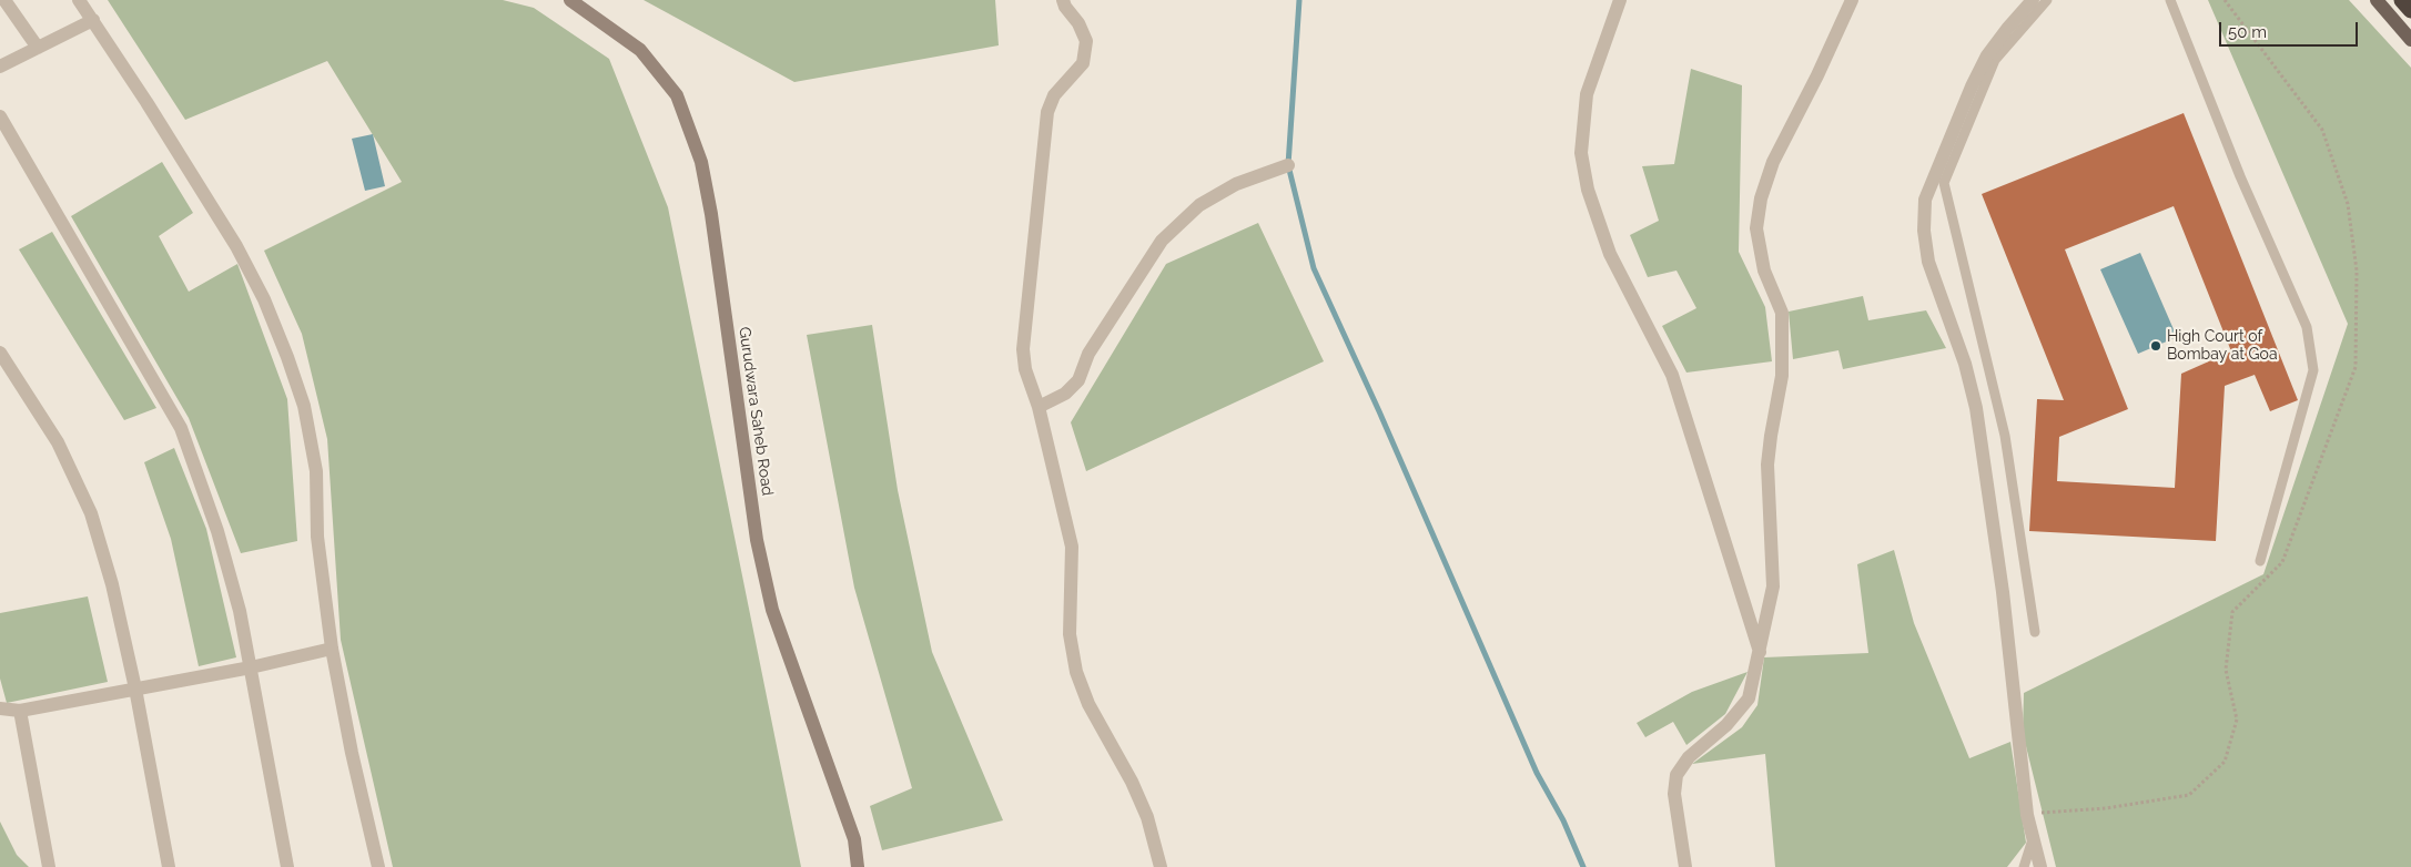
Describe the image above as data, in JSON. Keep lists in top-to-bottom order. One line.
{"streets":{"street":["Gurudwara Saheb Road"]},"places":["High Court of Bombay at Goa"],"scale_bar":"50 m"}
